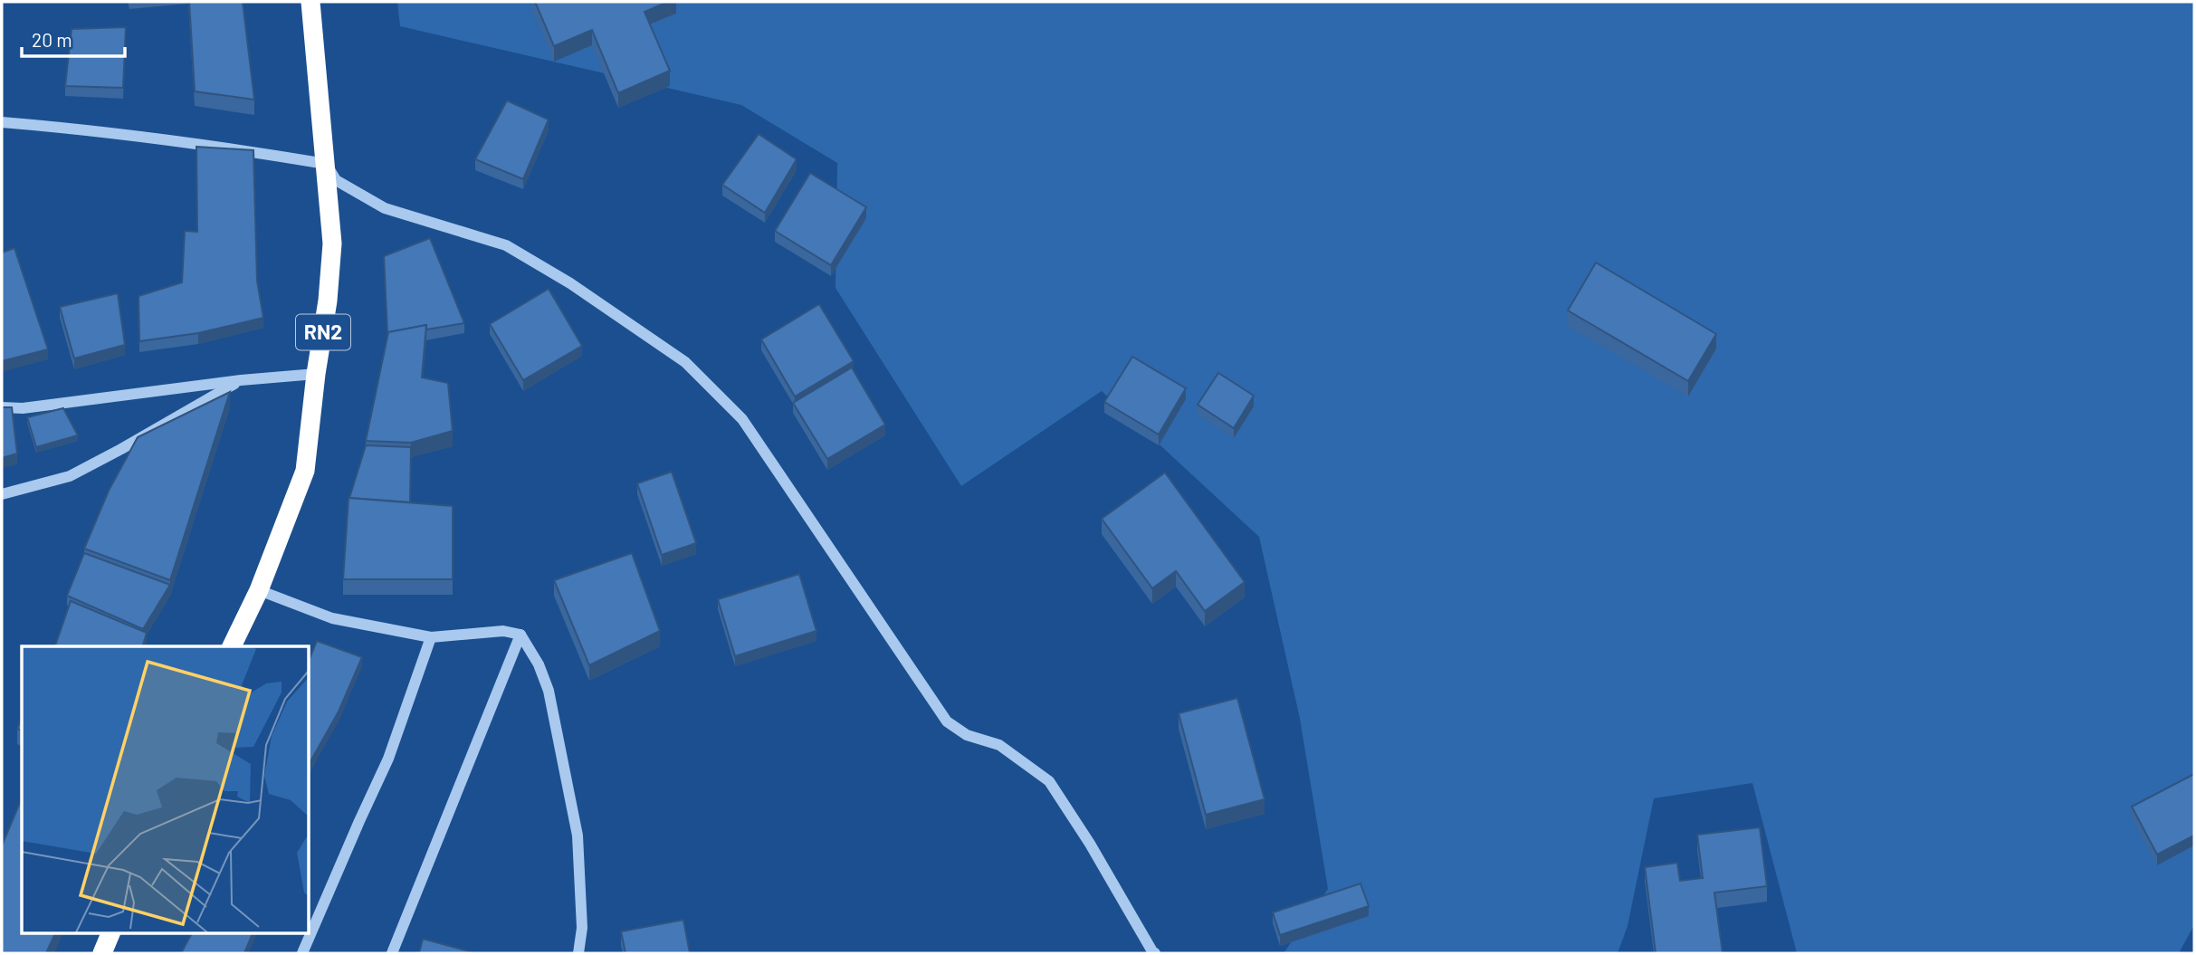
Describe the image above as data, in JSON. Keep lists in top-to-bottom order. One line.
{"streets":{"highway":["RN2"]},"scale_bar":"20 m"}
